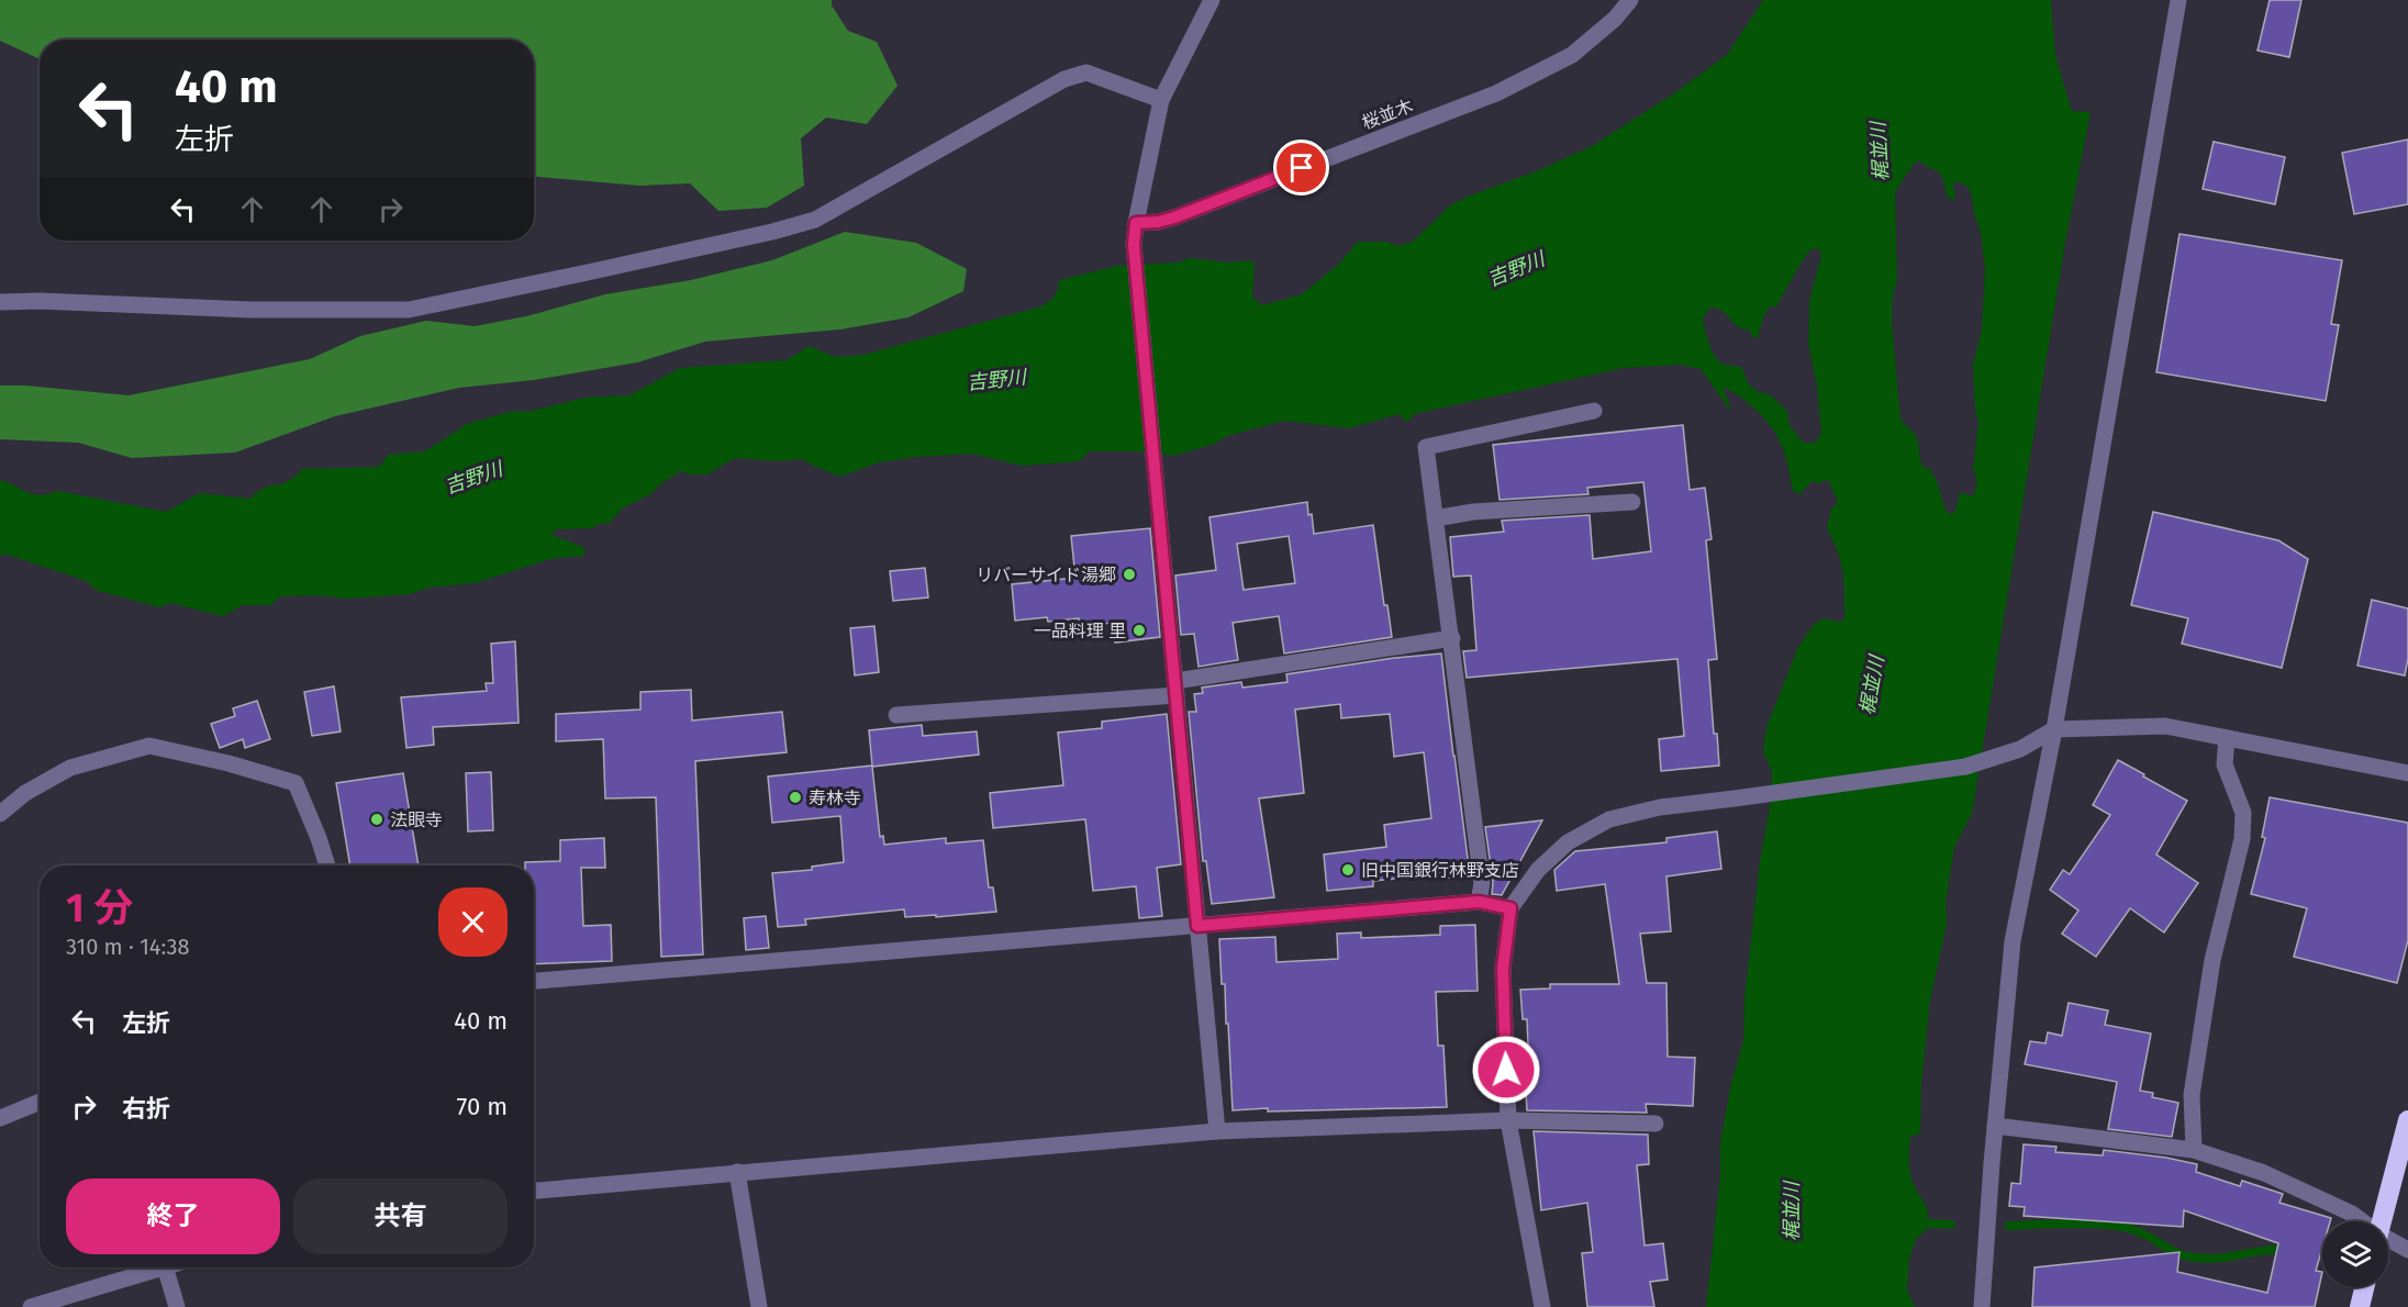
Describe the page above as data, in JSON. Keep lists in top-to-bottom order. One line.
{"streets":{"street":["桜並木"]},"water":["梶並川","吉野川"],"places":["リバーサイド湯郷","一品料理 里","寿林寺","法眼寺","旧中国銀行林野支店"],"page":{"turn":["40 m","左折"],"heading":["1 分","310 m · 14:38"],"list":[{"name":"左折","value":"40 m"},{"name":"右折","value":"70 m"}],"buttons":["終了","共有"]}}
